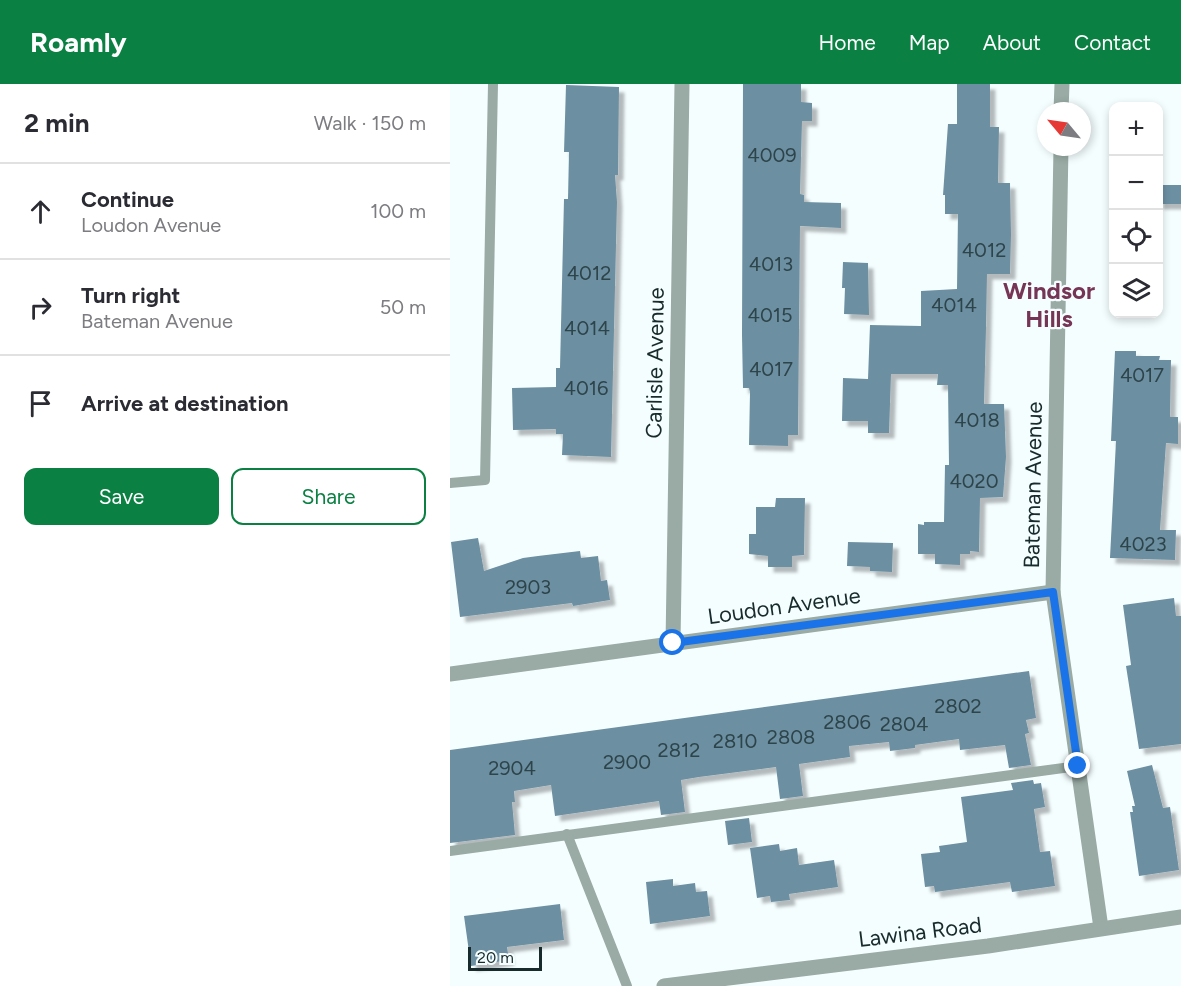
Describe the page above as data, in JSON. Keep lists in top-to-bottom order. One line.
{"streets":{"street":["Carlisle Avenue","Bateman Avenue","Loudon Avenue","Lawina Road"]},"crossings":[["Carlisle Avenue","Loudon Avenue"],["Bateman Avenue","Loudon Avenue"],["Bateman Avenue","Lawina Road"]],"districts":["Windsor Hills"],"house_numbers":["4009","4012","4013","4012","4014","4015","4014","4017","4017","4016","4018","4020","4023","2903","2802","2806","2804","2808","2810","2812","2900","2904"],"scale_bar":"20 m","north":"top left","page":{"header":"Roamly","nav":["Home","Map","About","Contact"],"heading":["2 min","Walk · 150 m"],"map_buttons":["+","−"],"list":[["Continue","Loudon Avenue","100 m"],["Turn right","Bateman Avenue","50 m"],"Arrive at destination"],"buttons":["Save","Share"],"scale":"20 m"}}
